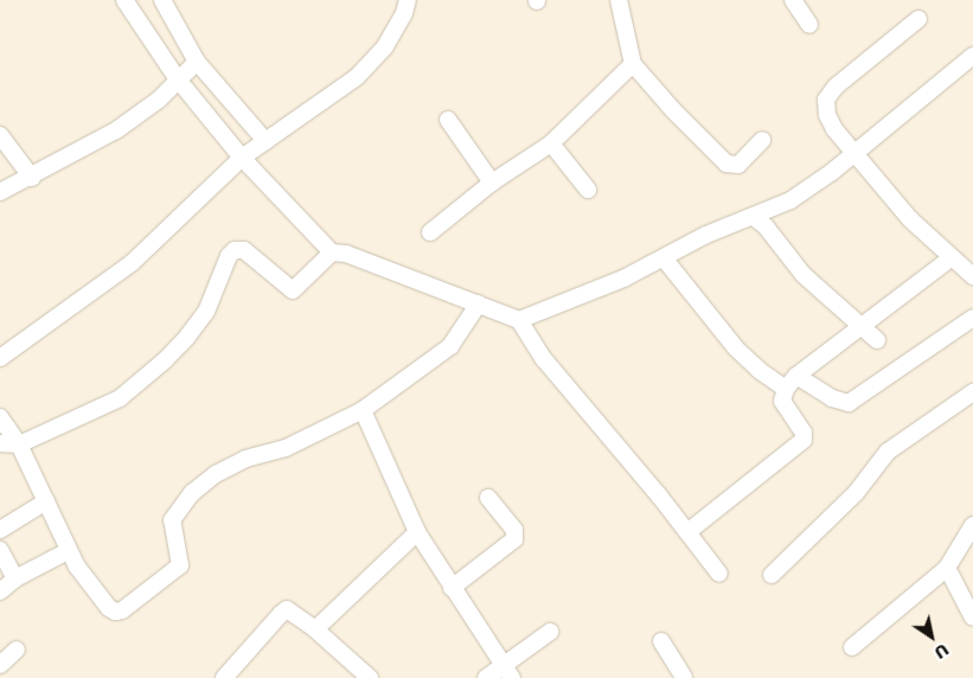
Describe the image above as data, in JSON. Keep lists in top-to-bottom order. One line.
{"north":"bottom right"}
